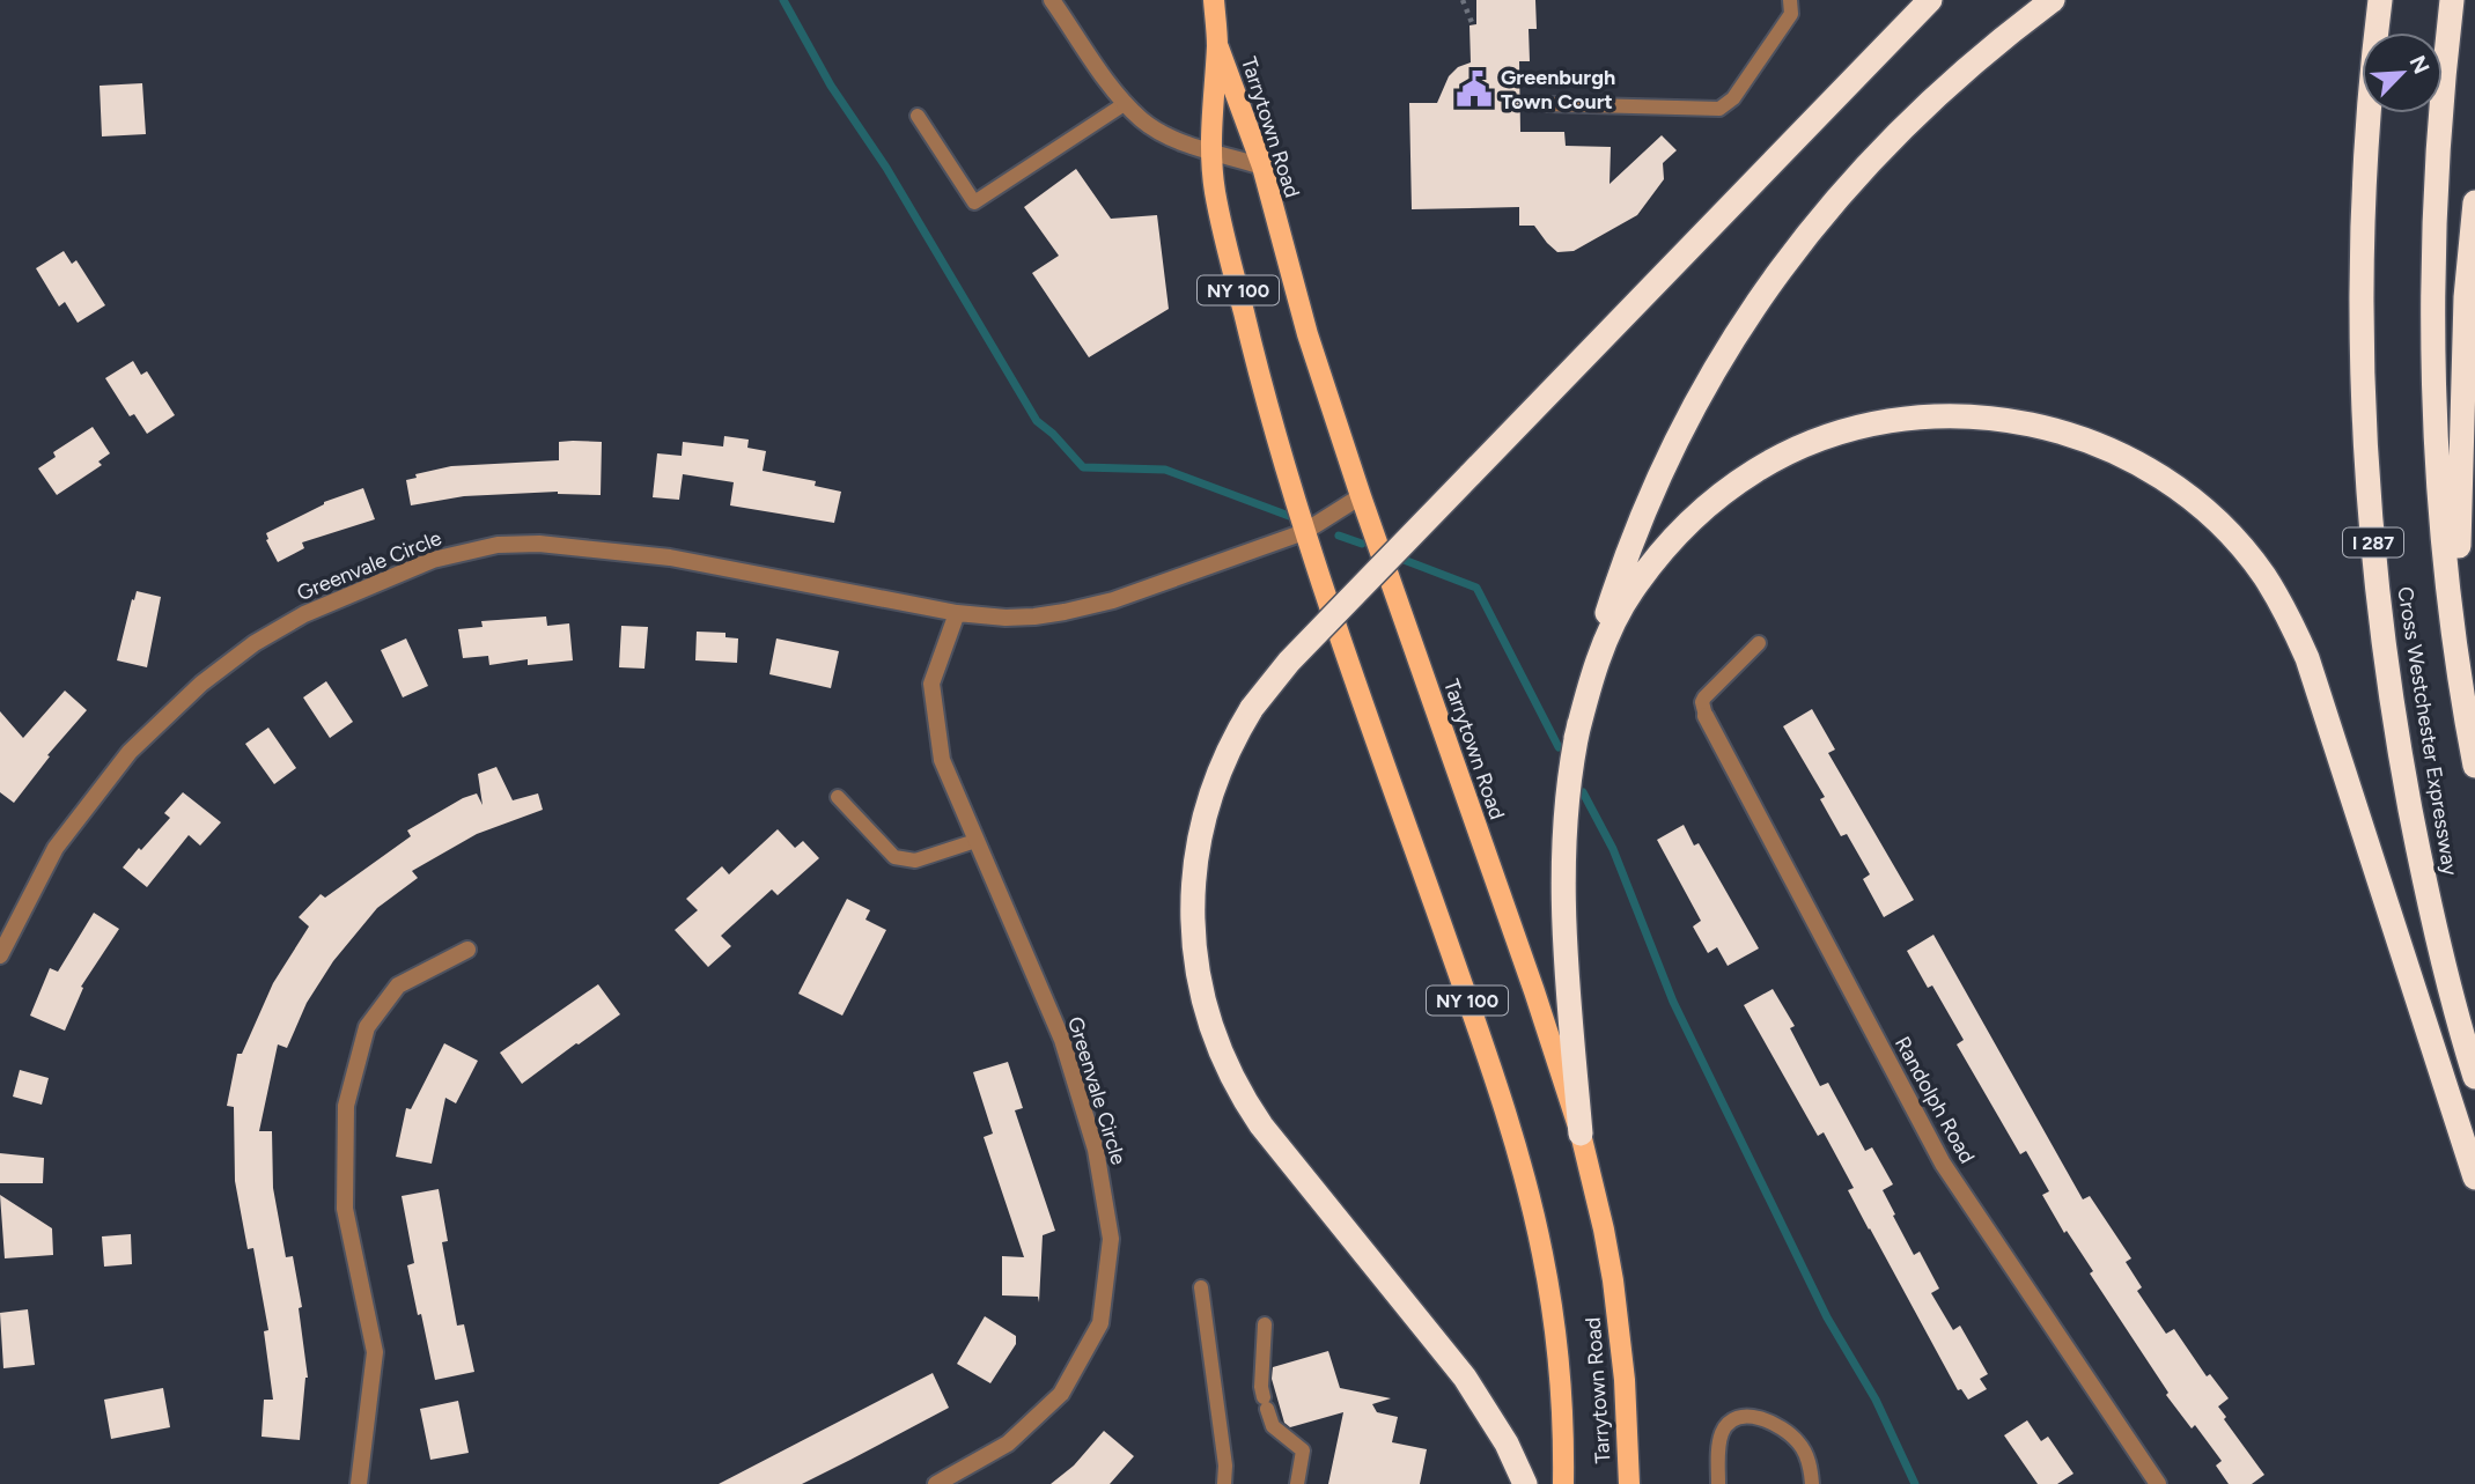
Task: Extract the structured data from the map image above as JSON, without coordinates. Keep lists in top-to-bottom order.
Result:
{
  "streets": {
    "highway": ["I 287", "Cross Westchester Expressway"],
    "main road": ["Tarrytown Road", "NY 100"],
    "street": ["Greenvale Circle", "Randolph Road"]
  },
  "crossings": [
    ["Tarrytown Road", "Greenvale Circle"]
  ],
  "places": {
    "public building": ["Greenburgh Town Court"]
  },
  "north": "top right"
}
